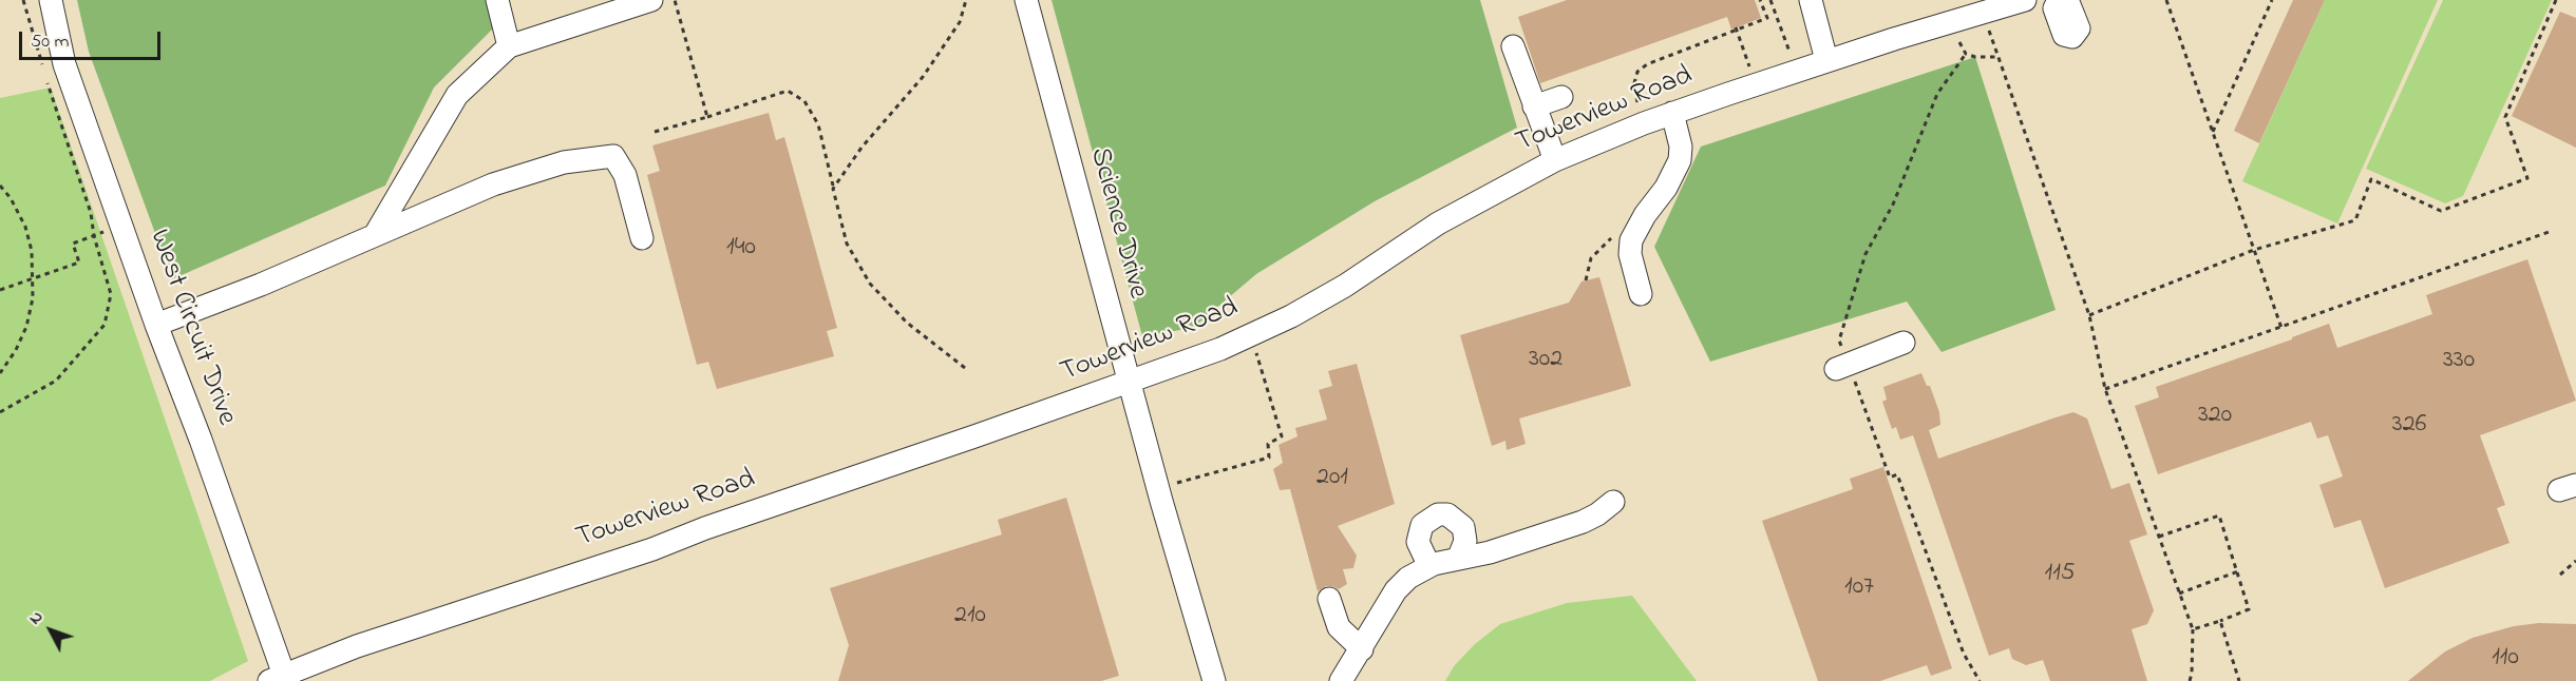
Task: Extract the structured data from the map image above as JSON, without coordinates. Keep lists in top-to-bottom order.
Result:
{
  "streets": {
    "street": ["Towerview Road", "Science Drive", "West Circuit Drive"]
  },
  "crossings": [
    ["Towerview Road", "Science Drive"],
    ["Towerview Road", "West Circuit Drive"]
  ],
  "house_numbers": [
    "140",
    "302",
    "330",
    "320",
    "326",
    "201",
    "115",
    "107",
    "210",
    "110"
  ],
  "scale_bar": "50 m",
  "north": "top left"
}
